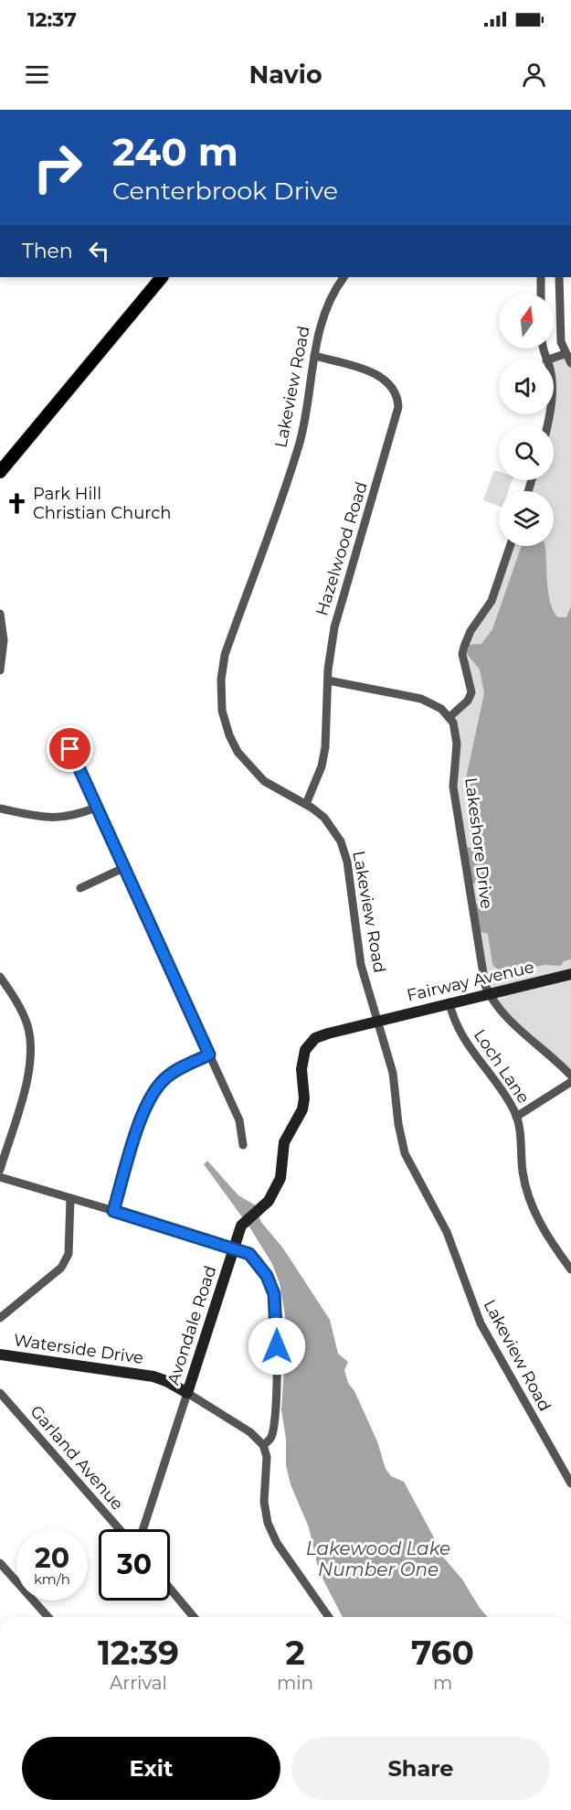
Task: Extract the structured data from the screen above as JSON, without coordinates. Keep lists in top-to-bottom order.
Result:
{
  "streets": {
    "street": [
      "Lakeview Road",
      "Hazelwood Road",
      "Lakeshore Drive",
      "Fairway Avenue",
      "Loch Lane",
      "Avondale Road",
      "Waterside Drive",
      "Garland Avenue"
    ]
  },
  "crossings": [
    ["Lakeview Road", "Hazelwood Road"],
    ["Lakeview Road", "Fairway Avenue"],
    ["Lakeview Road", "Avondale Road"],
    ["Lakeshore Drive", "Fairway Avenue"],
    ["Fairway Avenue", "Loch Lane"],
    ["Fairway Avenue", "Avondale Road"],
    ["Avondale Road", "Waterside Drive"]
  ],
  "water": ["Lakewood Lake Number One"],
  "places": {
    "church": ["Park Hill Christian Church"]
  },
  "north": "top",
  "page": {
    "status": "12:37",
    "header": "Navio",
    "turn": ["240 m", "Centerbrook Drive"],
    "then": "Then",
    "speed": "20 km/h",
    "limit": "30",
    "eta": [
      "12:39",
      "Arrival",
      "2",
      "min",
      "760",
      "m"
    ],
    "buttons": ["Exit", "Share"]
  }
}
